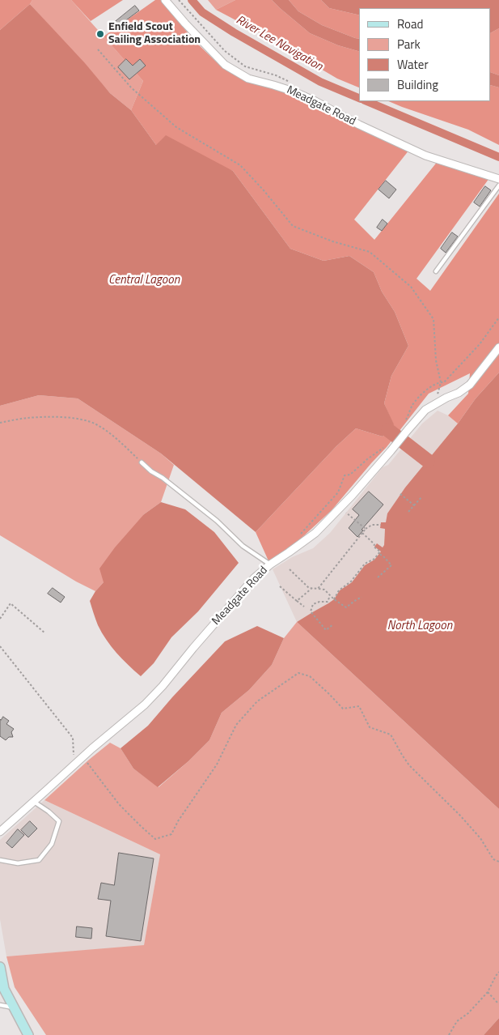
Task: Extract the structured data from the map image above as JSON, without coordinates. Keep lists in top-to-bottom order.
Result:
{
  "streets": {
    "street": ["Meadgate Road"]
  },
  "water": ["River Lee Navigation", "Central Lagoon", "North Lagoon"],
  "places": ["Enfield Scout Sailing Association"],
  "legend": [
    "Road",
    "Park",
    "Water",
    "Building"
  ]
}
